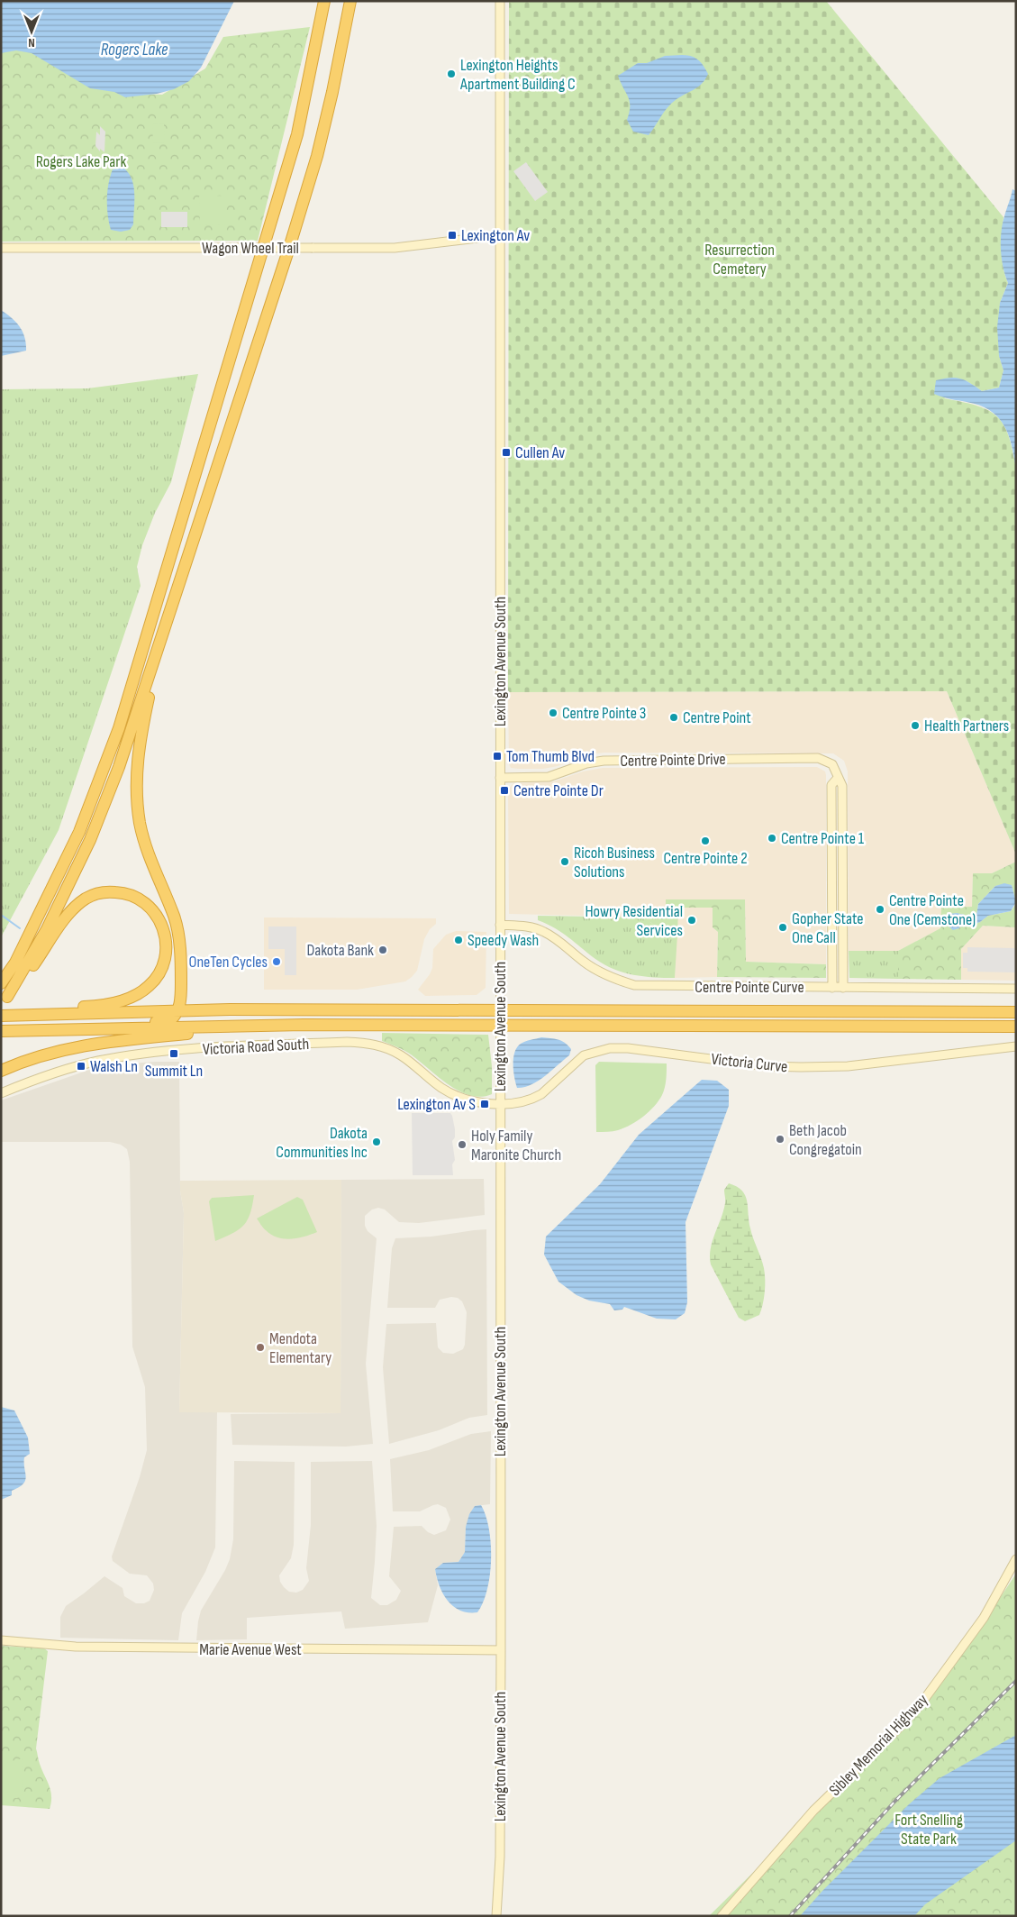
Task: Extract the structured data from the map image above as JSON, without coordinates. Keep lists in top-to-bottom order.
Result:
{
  "streets": {
    "street": [
      "Wagon Wheel Trail",
      "Lexington Avenue South",
      "Centre Pointe Drive",
      "Centre Pointe Curve",
      "Victoria Road South",
      "Victoria Curve",
      "Marie Avenue West",
      "Sibley Memorial Highway"
    ]
  },
  "crossings": [
    ["Wagon Wheel Trail", "Lexington Avenue South"],
    ["Lexington Avenue South", "Centre Pointe Drive"],
    ["Lexington Avenue South", "Centre Pointe Curve"],
    ["Lexington Avenue South", "Victoria Road South"],
    ["Lexington Avenue South", "Victoria Curve"],
    ["Lexington Avenue South", "Marie Avenue West"],
    ["Victoria Road South", "Victoria Curve"]
  ],
  "water": ["Rogers Lake"],
  "parks": ["Rogers Lake Park", "Resurrection Cemetery", "Fort Snelling State Park"],
  "places": {
    "other": [
      "Lexington Heights Apartment Building C",
      "Centre Pointe 3",
      "Centre Point",
      "Health Partners",
      "Centre Pointe 1",
      "Centre Pointe 2",
      "Ricoh Business Solutions",
      "Centre Pointe One (Cemstone)",
      "Howry Residential Services",
      "Gopher State One Call",
      "Speedy Wash",
      "Dakota Bank",
      "OneTen Cycles",
      "Beth Jacob Congregatoin",
      "Dakota Communities Inc",
      "Holy Family Maronite Church",
      "Mendota Elementary"
    ],
    "transit": [
      "Lexington Av",
      "Cullen Av",
      "Tom Thumb Blvd",
      "Centre Pointe Dr",
      "Summit Ln",
      "Walsh Ln",
      "Lexington Av S"
    ]
  },
  "north": "bottom"
}
